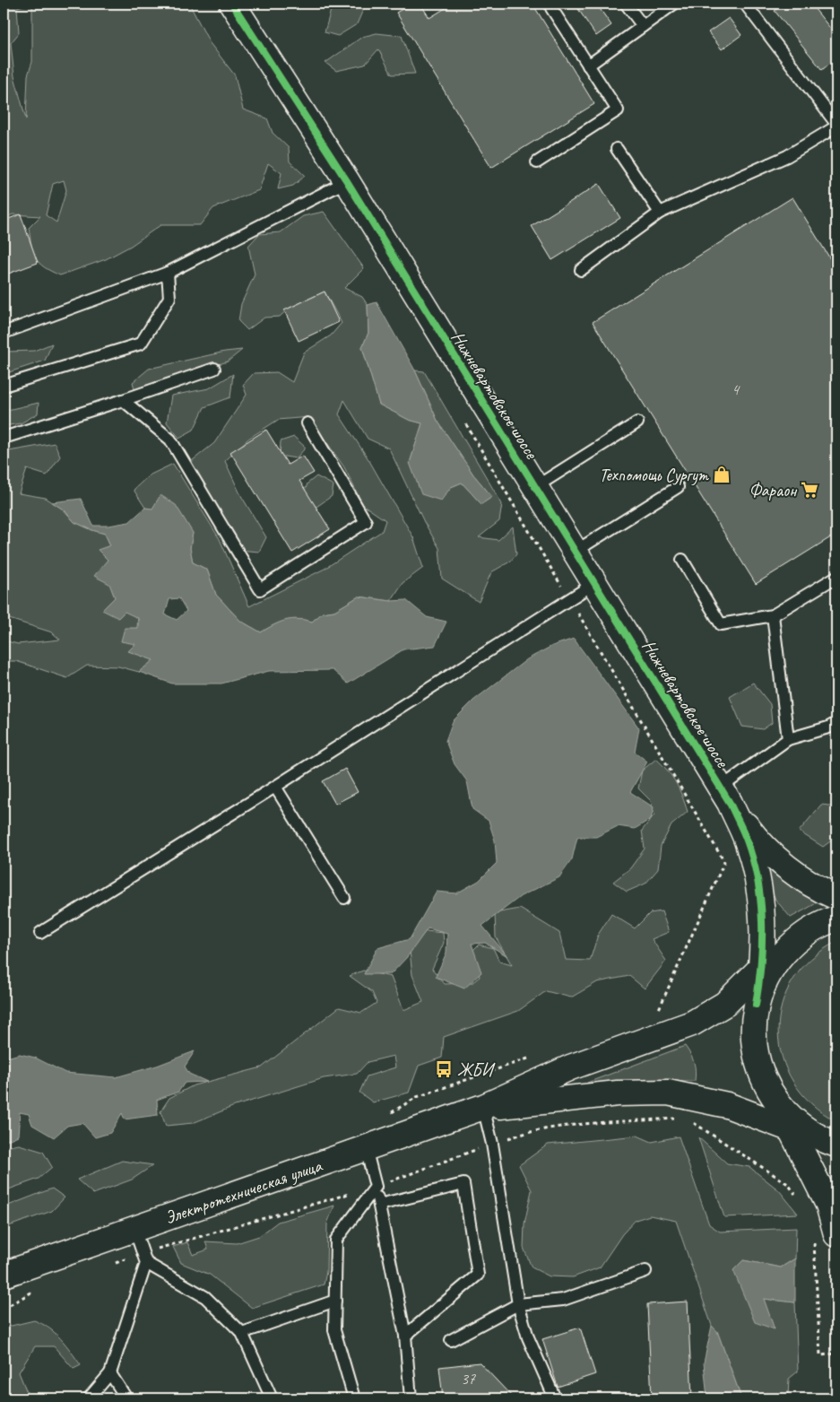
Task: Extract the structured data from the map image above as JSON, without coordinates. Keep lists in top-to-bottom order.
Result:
{
  "streets": {
    "main road": ["Нижневартовское шоссе", "Электротехническая улица"]
  },
  "places": {
    "shop": ["Техпомощь Сургут"],
    "supermarket": ["Фараон"],
    "bus stop": ["ЖБИ"]
  },
  "house_numbers": ["4", "37"]
}
